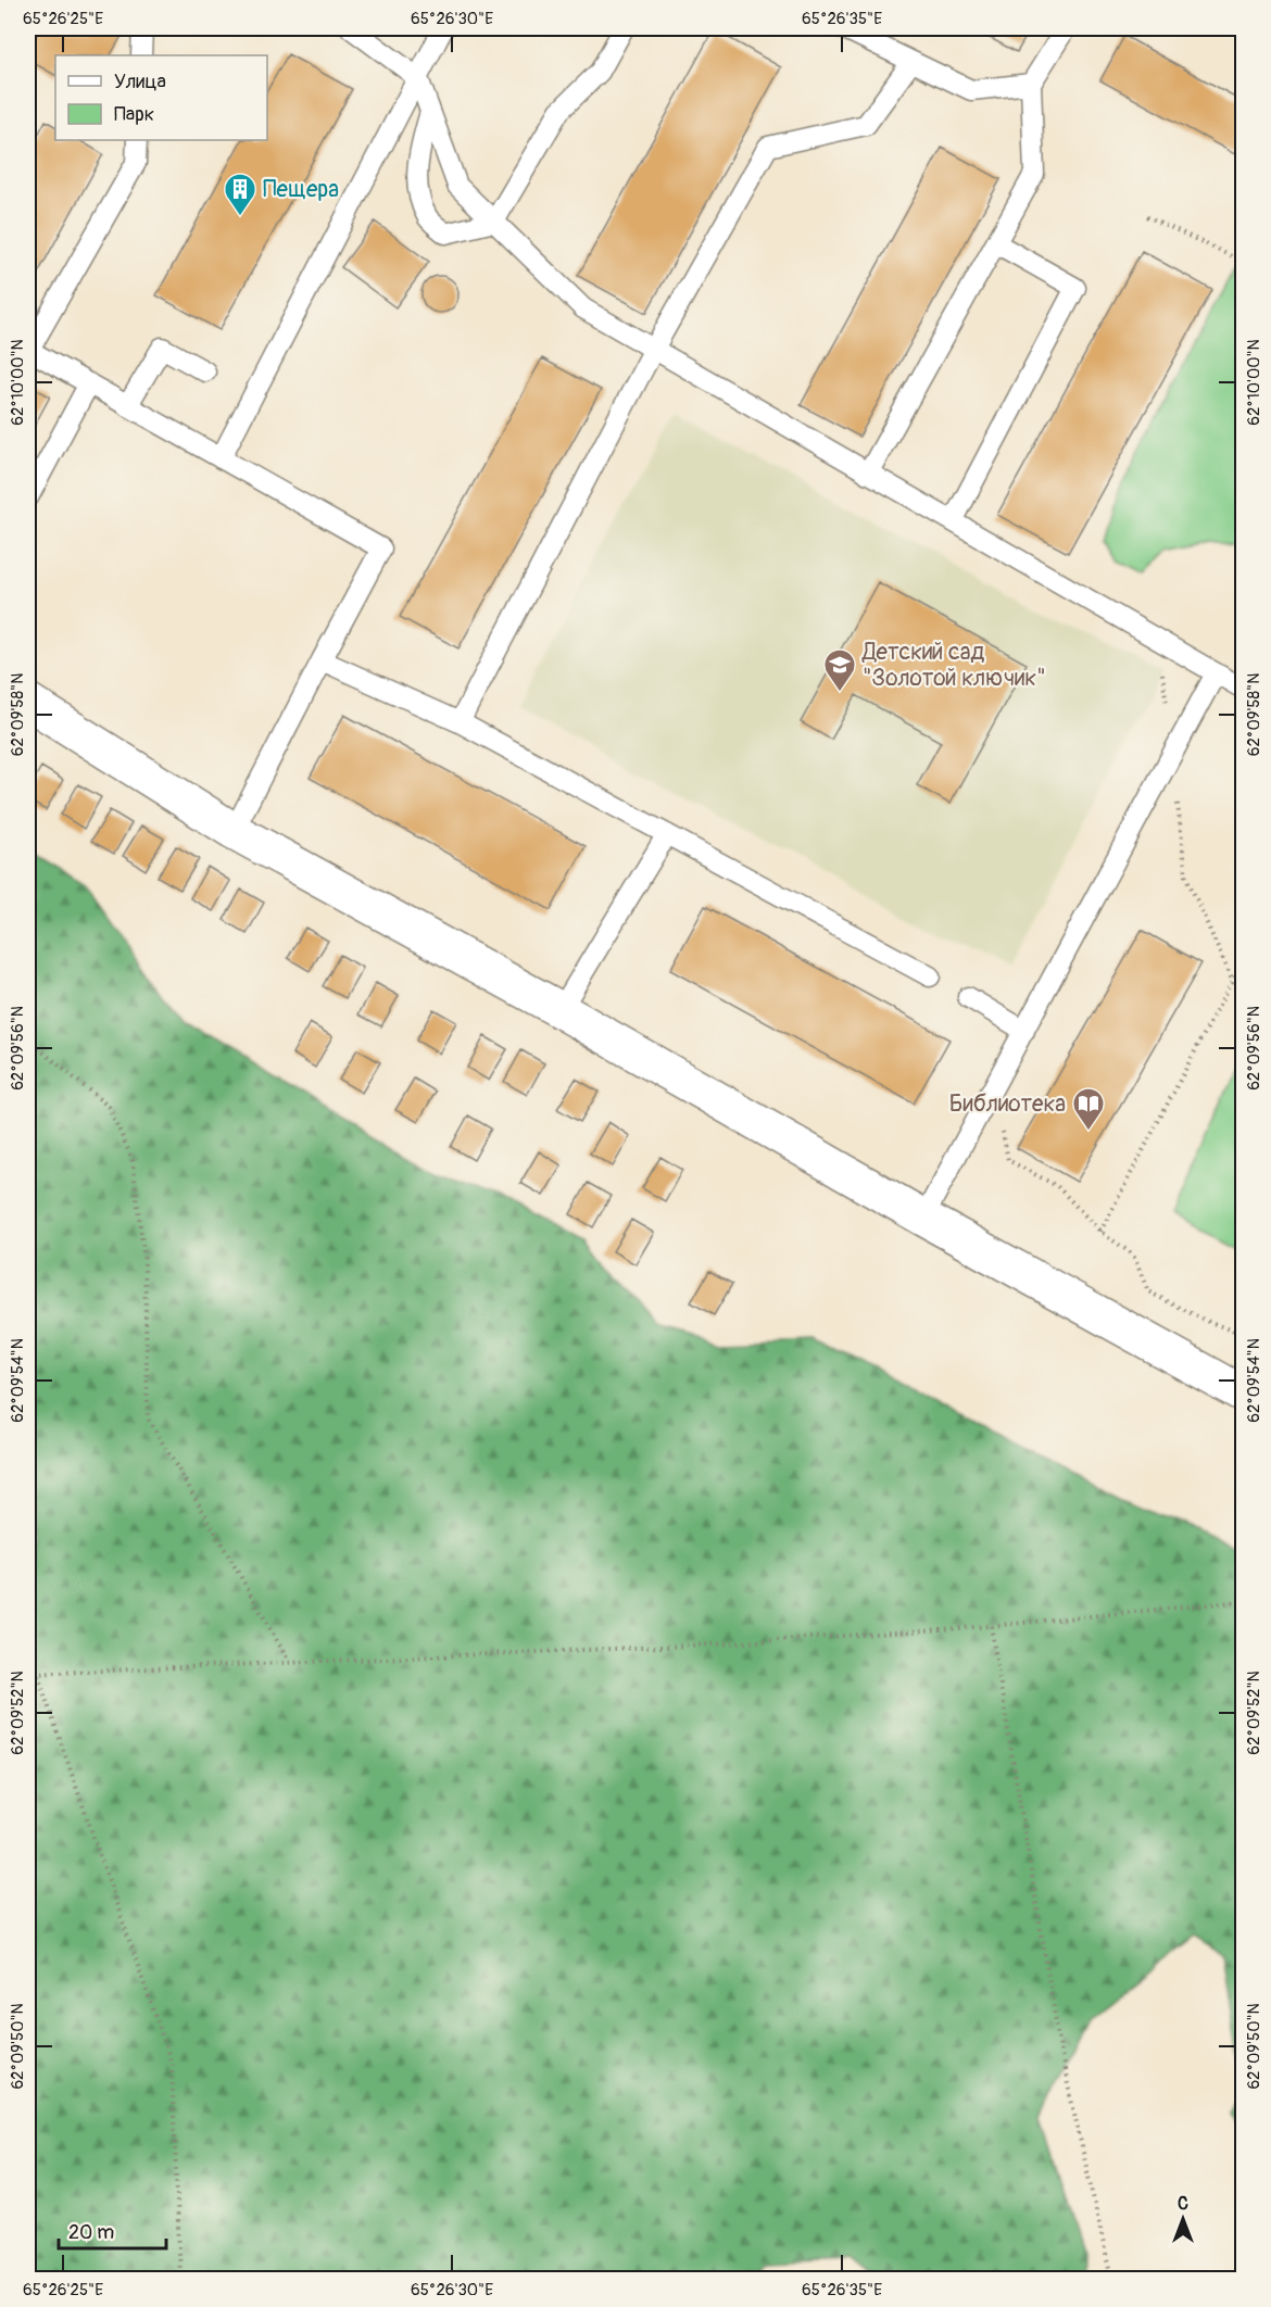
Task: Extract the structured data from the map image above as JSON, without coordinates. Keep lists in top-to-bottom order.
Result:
{
  "places": {
    "building": ["Пещера"],
    "school or university": ["Детский сад \"Золотой ключик\""],
    "library": ["Библиотека"]
  },
  "legend": ["Улица", "Парк"],
  "scale_bar": "20 m",
  "north": "top",
  "coordinates": [
    "65°26'25\"E",
    "65°26'30\"E",
    "65°26'35\"E",
    "62°10'00\"N",
    "62°09'58\"N",
    "62°09'56\"N",
    "62°09'54\"N",
    "62°09'52\"N",
    "62°09'50\"N"
  ]
}
